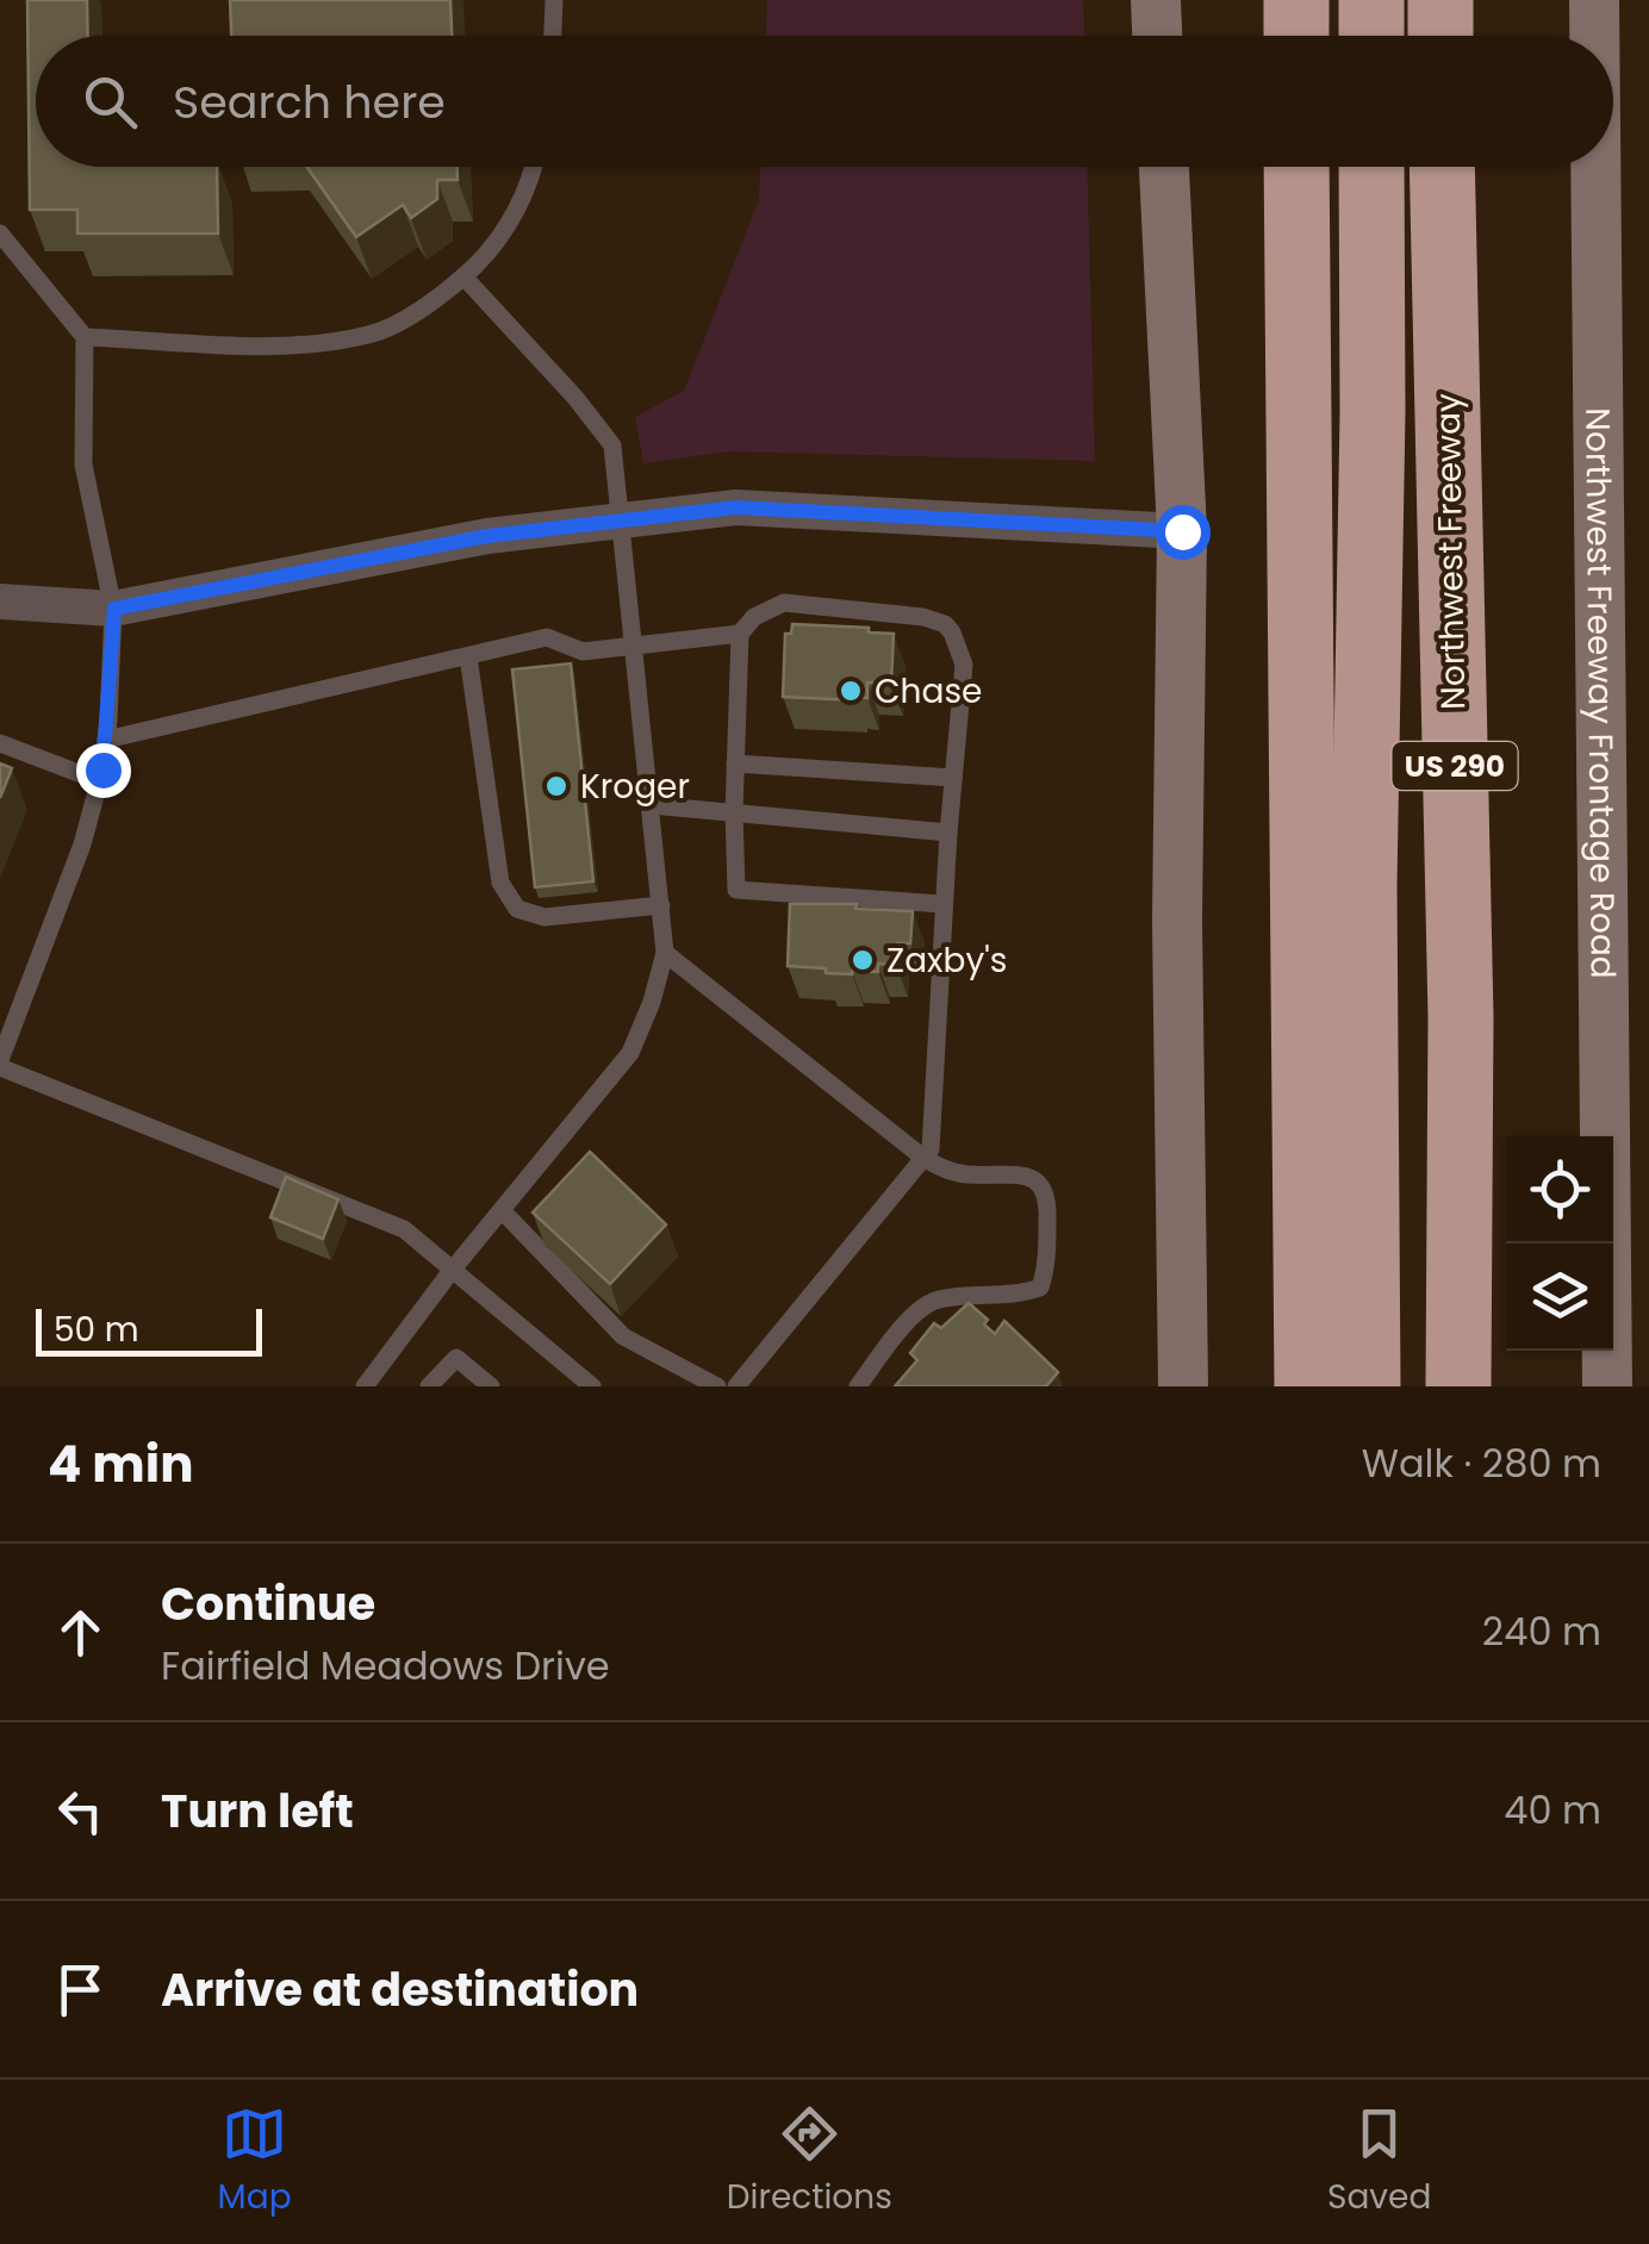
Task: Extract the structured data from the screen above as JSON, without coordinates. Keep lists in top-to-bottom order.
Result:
{
  "streets": {
    "highway": ["Northwest Freeway", "US 290"],
    "main road": ["Northwest Freeway Frontage Road"]
  },
  "places": ["Chase", "Kroger", "Zaxby's"],
  "scale_bar": "50 m",
  "page": {
    "search": "Search here",
    "scale": "50 m",
    "heading": ["4 min", "Walk · 280 m"],
    "list": [
      ["Continue", "Fairfield Meadows Drive", "240 m"],
      ["Turn left", "40 m"],
      "Arrive at destination"
    ],
    "nav": ["Map", "Directions", "Saved"]
  }
}
